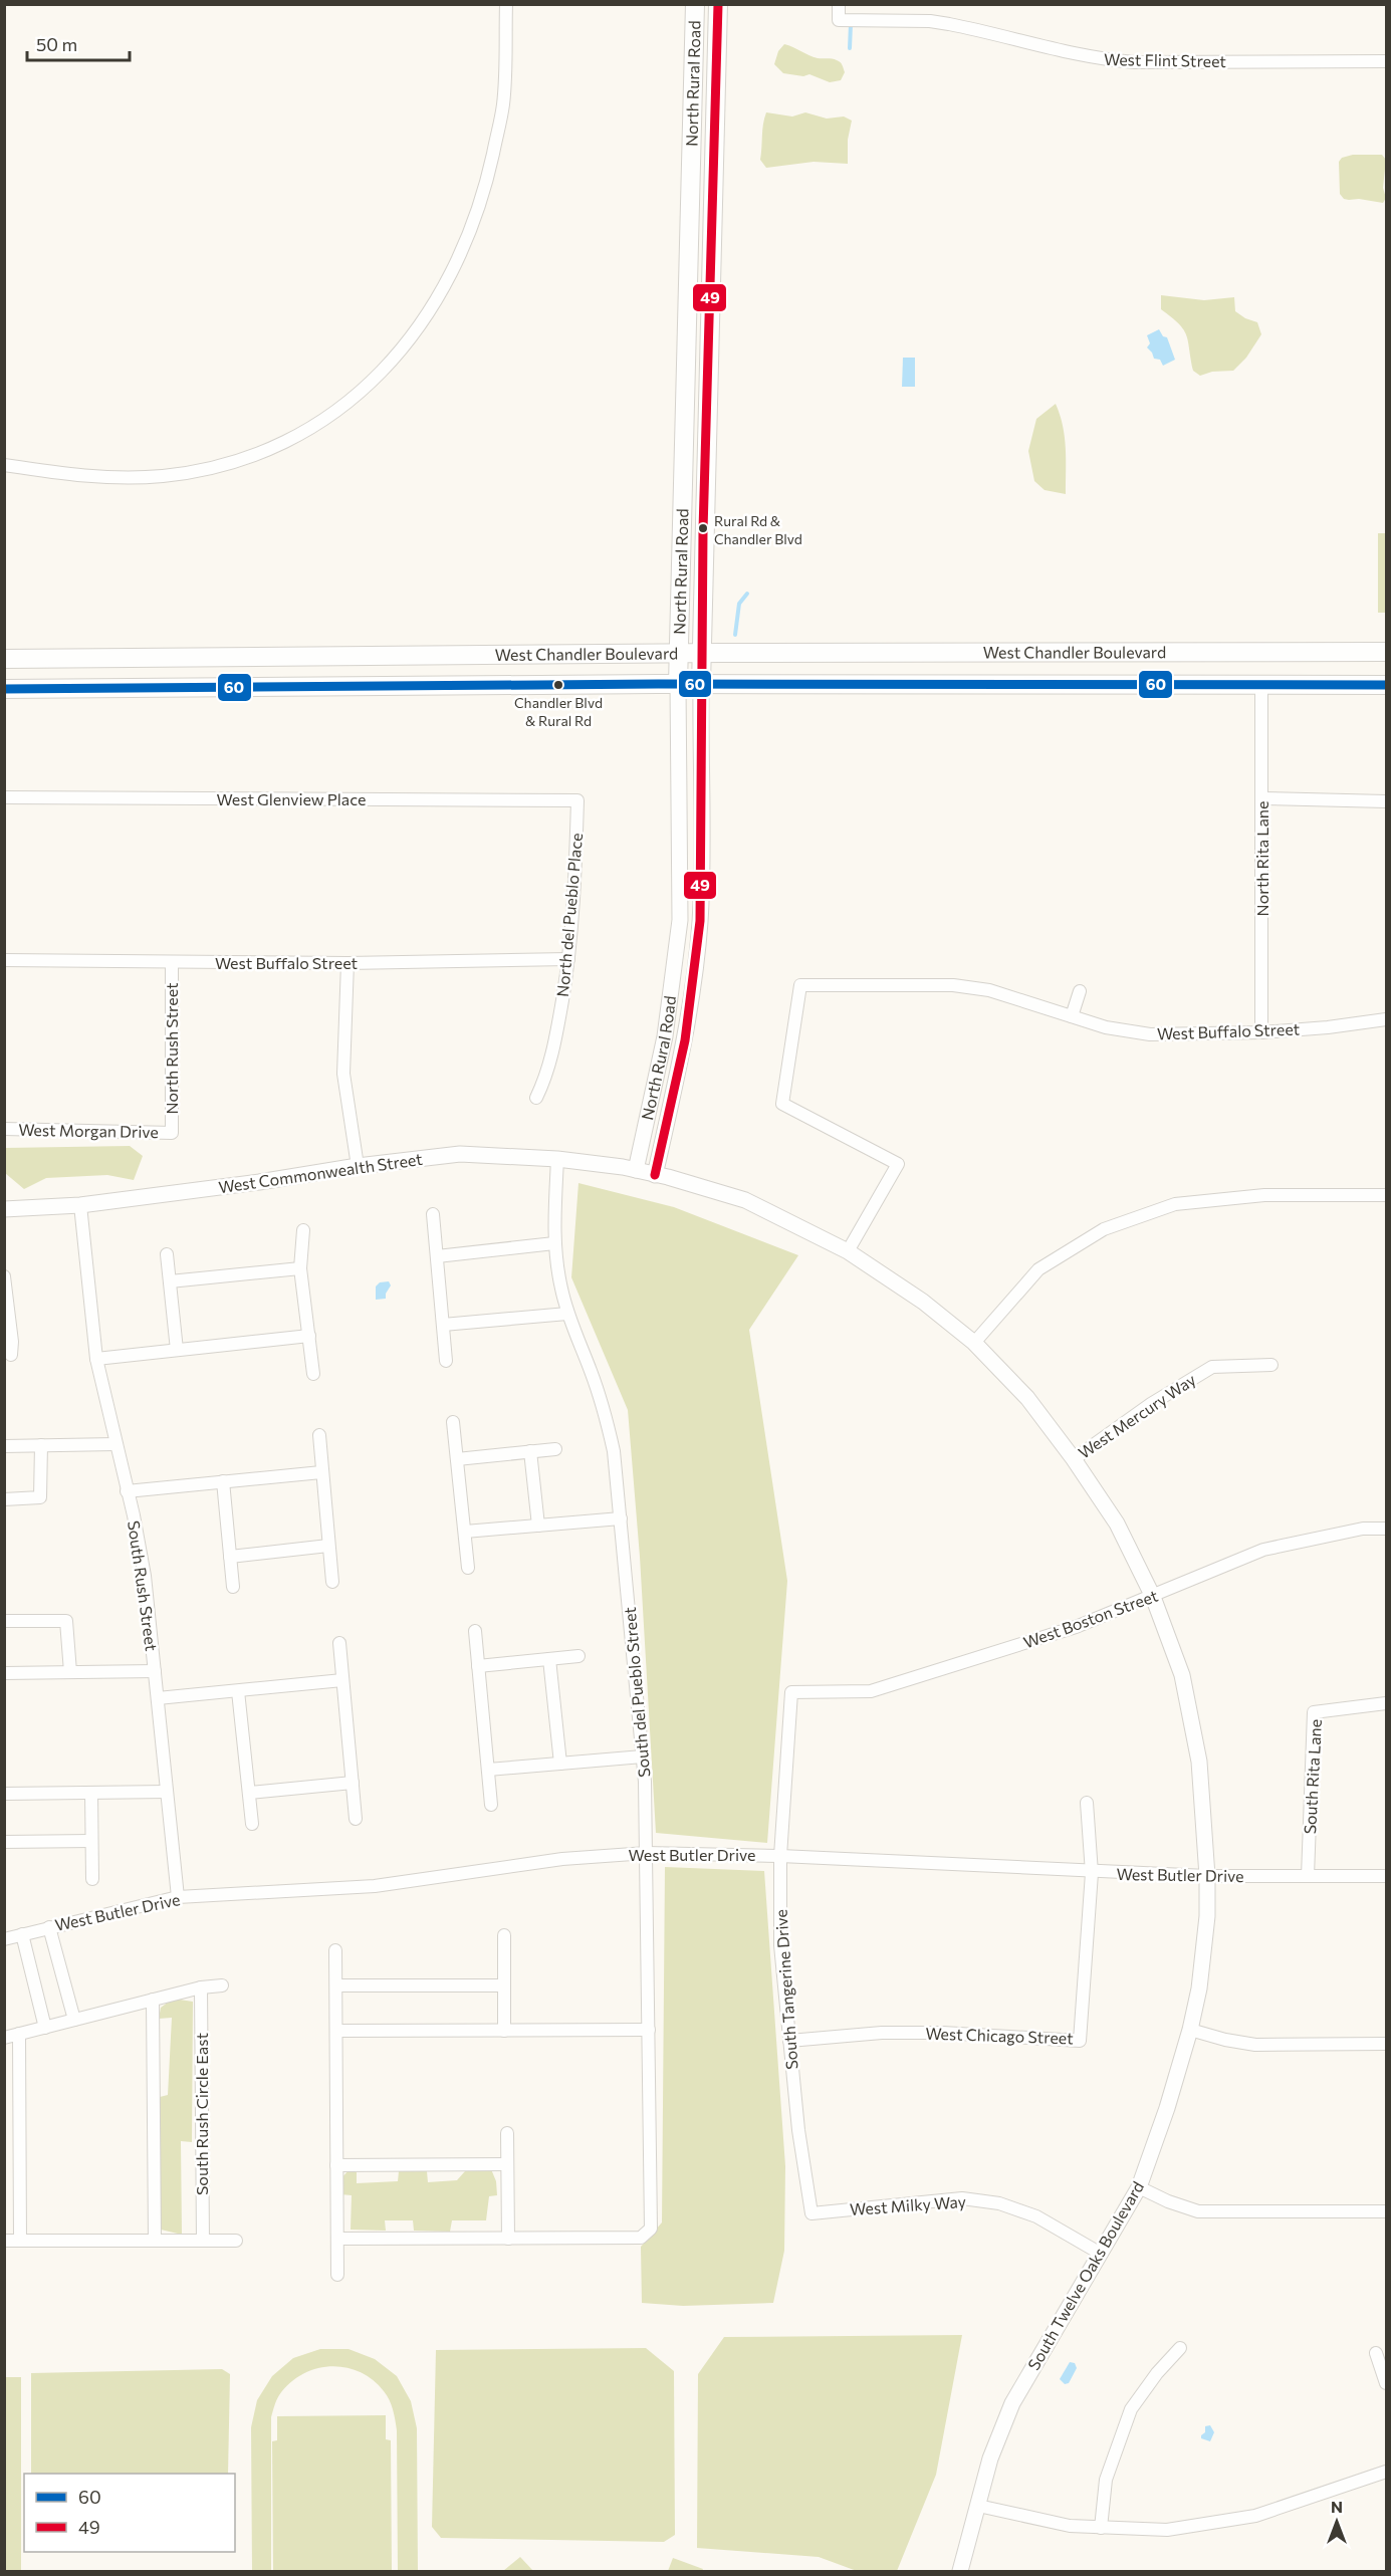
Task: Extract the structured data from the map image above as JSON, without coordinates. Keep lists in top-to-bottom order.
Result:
{
  "streets": {
    "main road": ["North Rural Road", "West Chandler Boulevard"],
    "street": [
      "West Flint Street",
      "West Glenview Place",
      "North Rita Lane",
      "North del Pueblo Place",
      "West Buffalo Street",
      "North Rush Street",
      "West Morgan Drive",
      "West Commonwealth Street",
      "West Mercury Way",
      "South Rush Street",
      "West Boston Street",
      "South del Pueblo Street",
      "South Rita Lane",
      "West Butler Drive",
      "South Tangerine Drive",
      "West Chicago Street",
      "South Rush Circle East",
      "West Milky Way",
      "South Twelve Oaks Boulevard"
    ]
  },
  "crossings": [
    ["North Rural Road", "West Chandler Boulevard"],
    ["North Rural Road", "West Commonwealth Street"],
    ["North Rural Road", "South Twelve Oaks Boulevard"],
    ["West Chandler Boulevard", "North Rita Lane"],
    ["West Glenview Place", "North del Pueblo Place"],
    ["North Rita Lane", "West Buffalo Street"],
    ["North del Pueblo Place", "West Buffalo Street"],
    ["West Buffalo Street", "North Rush Street"],
    ["West Buffalo Street", "South Twelve Oaks Boulevard"],
    ["North Rush Street", "West Morgan Drive"],
    ["West Commonwealth Street", "South Rush Street"],
    ["West Commonwealth Street", "South del Pueblo Street"],
    ["West Commonwealth Street", "South Twelve Oaks Boulevard"],
    ["West Mercury Way", "South Twelve Oaks Boulevard"],
    ["South Rush Street", "West Butler Drive"],
    ["West Boston Street", "South Tangerine Drive"],
    ["West Boston Street", "South Twelve Oaks Boulevard"],
    ["South del Pueblo Street", "West Butler Drive"],
    ["South Rita Lane", "West Butler Drive"],
    ["West Butler Drive", "South Tangerine Drive"],
    ["West Butler Drive", "West Chicago Street"],
    ["West Butler Drive", "South Twelve Oaks Boulevard"],
    ["South Tangerine Drive", "West Chicago Street"],
    ["South Tangerine Drive", "West Milky Way"],
    ["West Milky Way", "South Twelve Oaks Boulevard"]
  ],
  "places": ["Rural Rd & Chandler Blvd", "Chandler Blvd & Rural Rd"],
  "lines": ["transit line 49", "transit line 60"],
  "legend": ["60", "49"],
  "scale_bar": "50 m",
  "north": "top"
}
